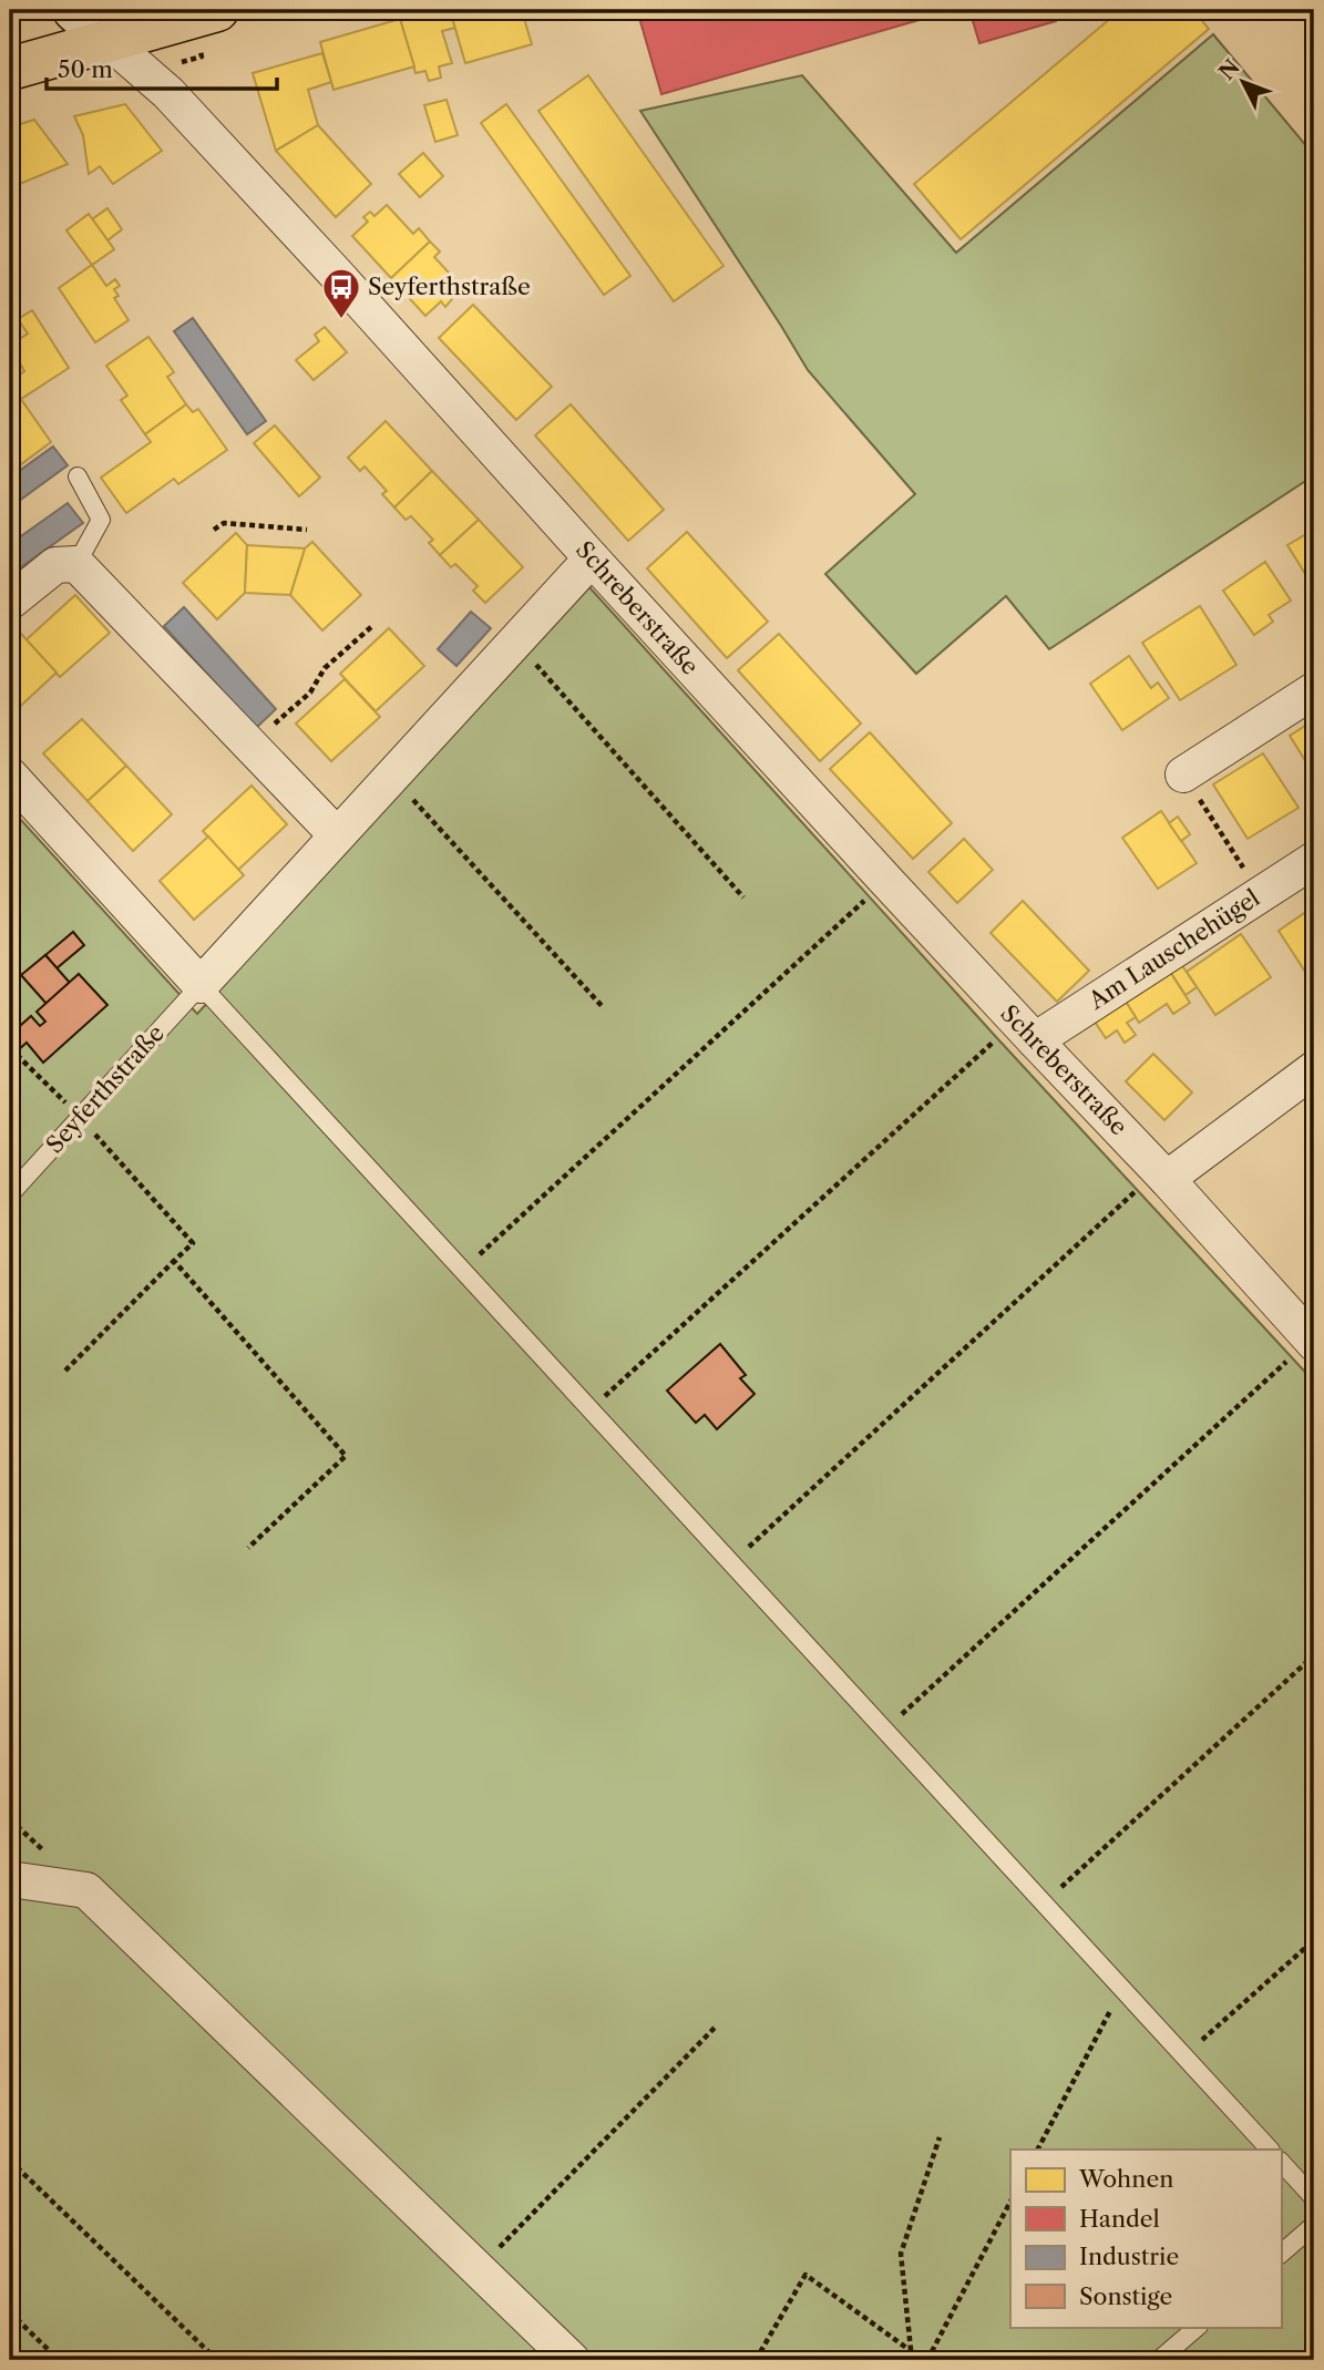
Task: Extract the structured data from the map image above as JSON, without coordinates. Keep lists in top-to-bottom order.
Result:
{
  "streets": {
    "street": ["Schreberstraße", "Am Lauschehügel", "Seyferthstraße"]
  },
  "crossings": [
    ["Schreberstraße", "Am Lauschehügel"],
    ["Schreberstraße", "Seyferthstraße"]
  ],
  "places": {
    "bus stop": ["Seyferthstraße"]
  },
  "legend": [
    "Wohnen",
    "Handel",
    "Industrie",
    "Sonstige"
  ],
  "scale_bar": "50 m",
  "north": "top left"
}
